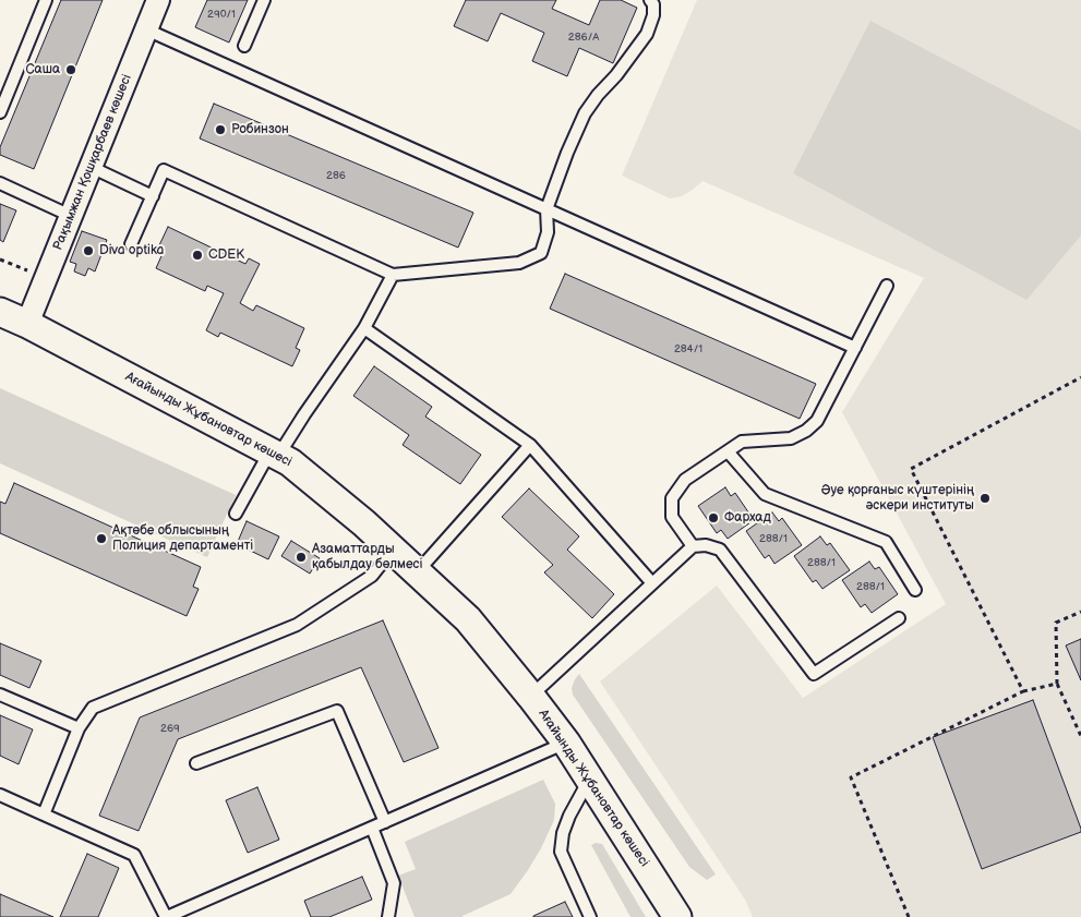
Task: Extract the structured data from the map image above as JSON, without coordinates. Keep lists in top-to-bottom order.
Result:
{
  "streets": {
    "street": ["Рақымжан Қошқарбаев көшесі", "Ағайынды Жұбановтар көшесі"]
  },
  "crossings": [
    ["Рақымжан Қошқарбаев көшесі", "Ағайынды Жұбановтар көшесі"]
  ],
  "places": [
    "Саша",
    "Робинзон",
    "Diva optika",
    "CDEK",
    "Әуе қорғаныс күштерінің әскери институты",
    "Фархад",
    "Ақтөбе облысының Полиция департаменті",
    "Азаматтарды қабылдау бөлмесі"
  ],
  "house_numbers": [
    "290/1",
    "286/А",
    "286",
    "284/1",
    "288/1",
    "288/1",
    "288/1",
    "269"
  ]
}
